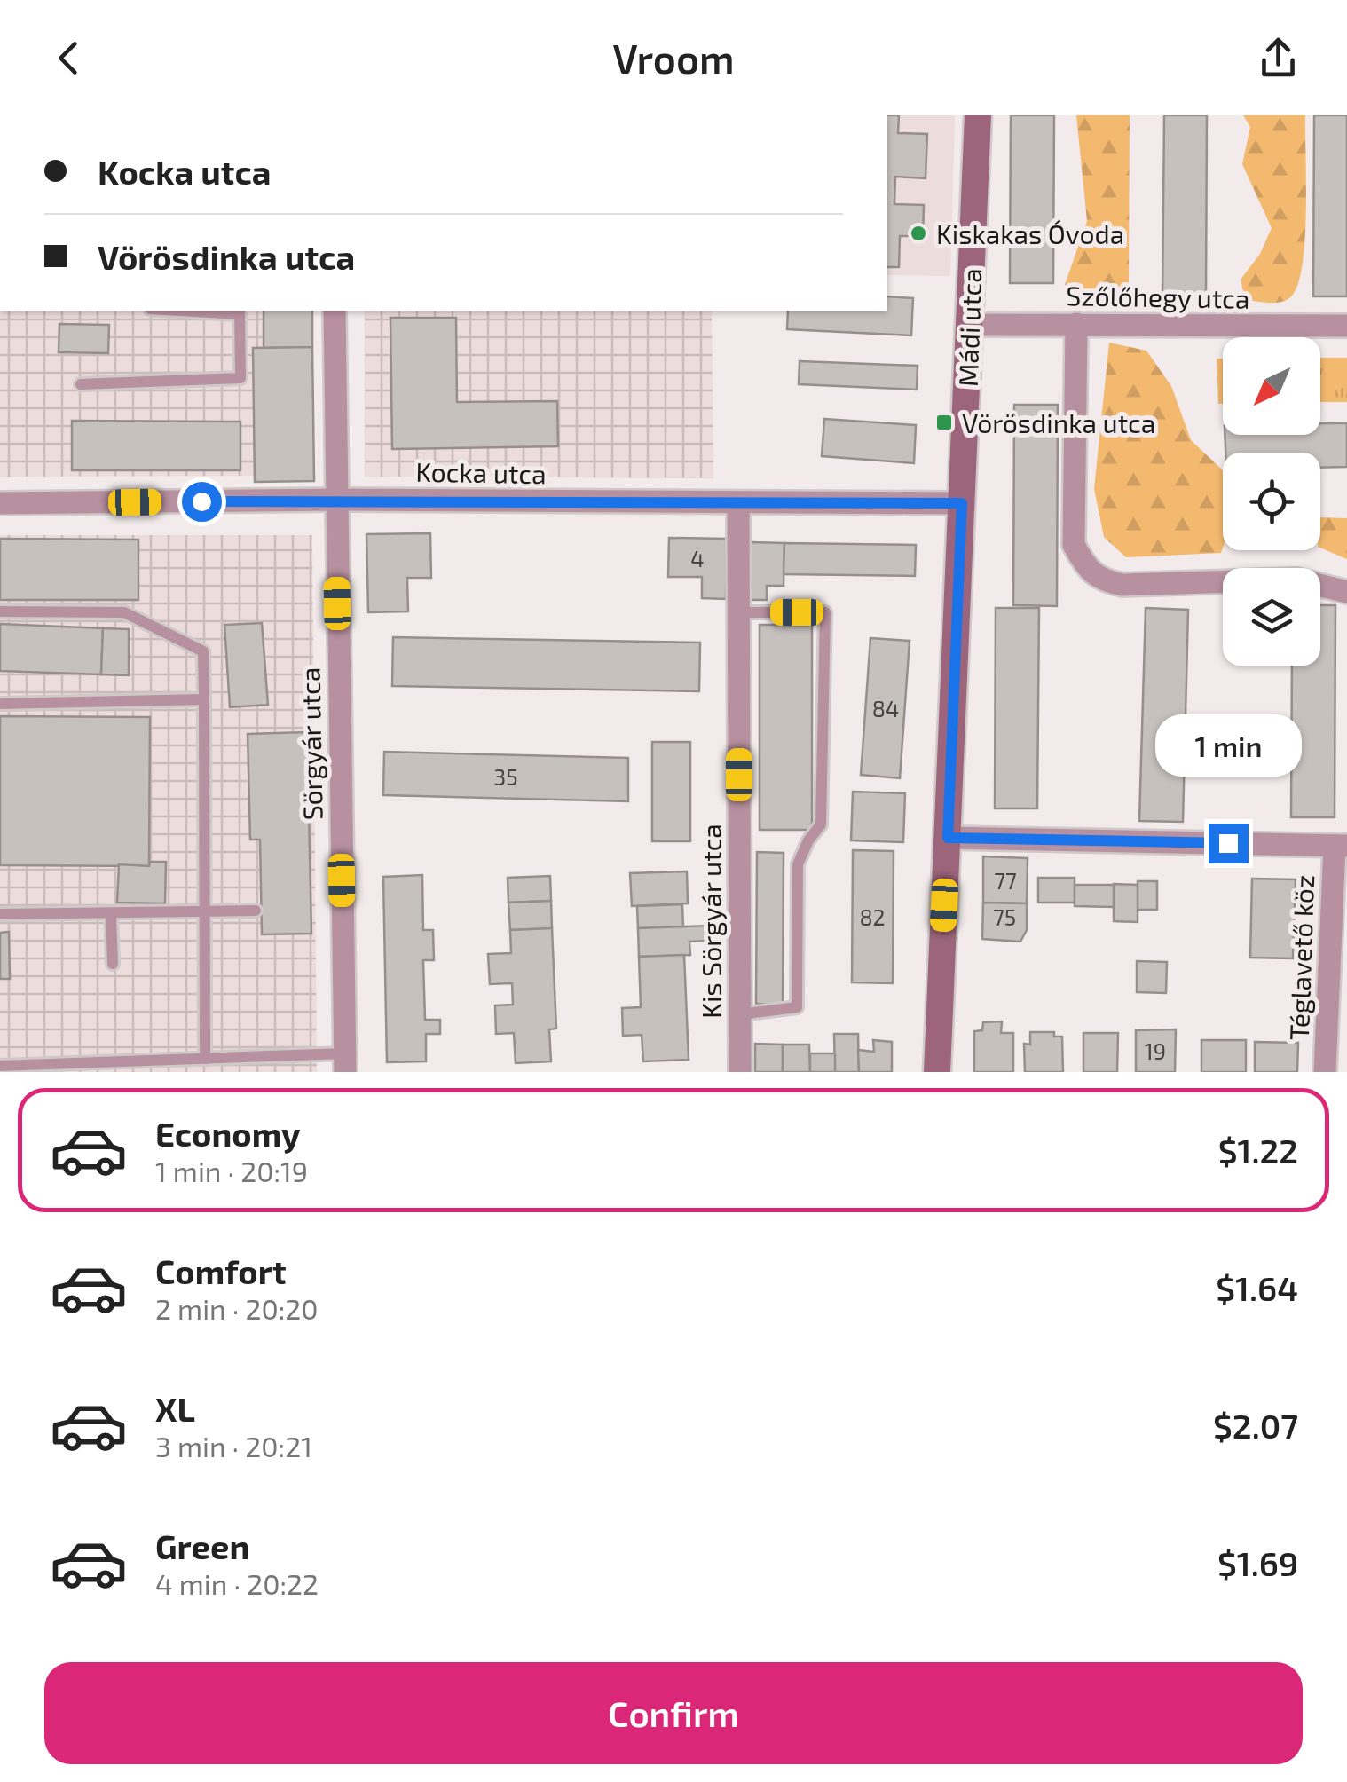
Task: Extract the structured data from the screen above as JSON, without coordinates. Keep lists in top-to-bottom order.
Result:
{
  "streets": {
    "street": [
      "Szőlőhegy utca",
      "Mádi utca",
      "Kocka utca",
      "Sörgyár utca",
      "Kis Sörgyár utca",
      "Téglavető köz"
    ]
  },
  "crossings": [
    ["Szőlőhegy utca", "Mádi utca"],
    ["Mádi utca", "Kocka utca"],
    ["Kocka utca", "Sörgyár utca"],
    ["Kocka utca", "Kis Sörgyár utca"]
  ],
  "places": {
    "other": ["Kiskakas Óvoda"],
    "transit": ["Vörösdinka utca"]
  },
  "house_numbers": [
    "4",
    "84",
    "35",
    "77",
    "82",
    "75",
    "19"
  ],
  "north": "bottom left",
  "page": {
    "header": "Vroom",
    "banner": ["Kocka utca", "Vörösdinka utca"],
    "bubble": "1 min",
    "list": [
      {
        "name": "Economy",
        "note": "1 min · 20:19",
        "value": "$1.22"
      },
      {
        "name": "Comfort",
        "note": "2 min · 20:20",
        "value": "$1.64"
      },
      {
        "name": "XL",
        "note": "3 min · 20:21",
        "value": "$2.07"
      },
      {
        "name": "Green",
        "note": "4 min · 20:22",
        "value": "$1.69"
      }
    ],
    "buttons": "Confirm"
  }
}
